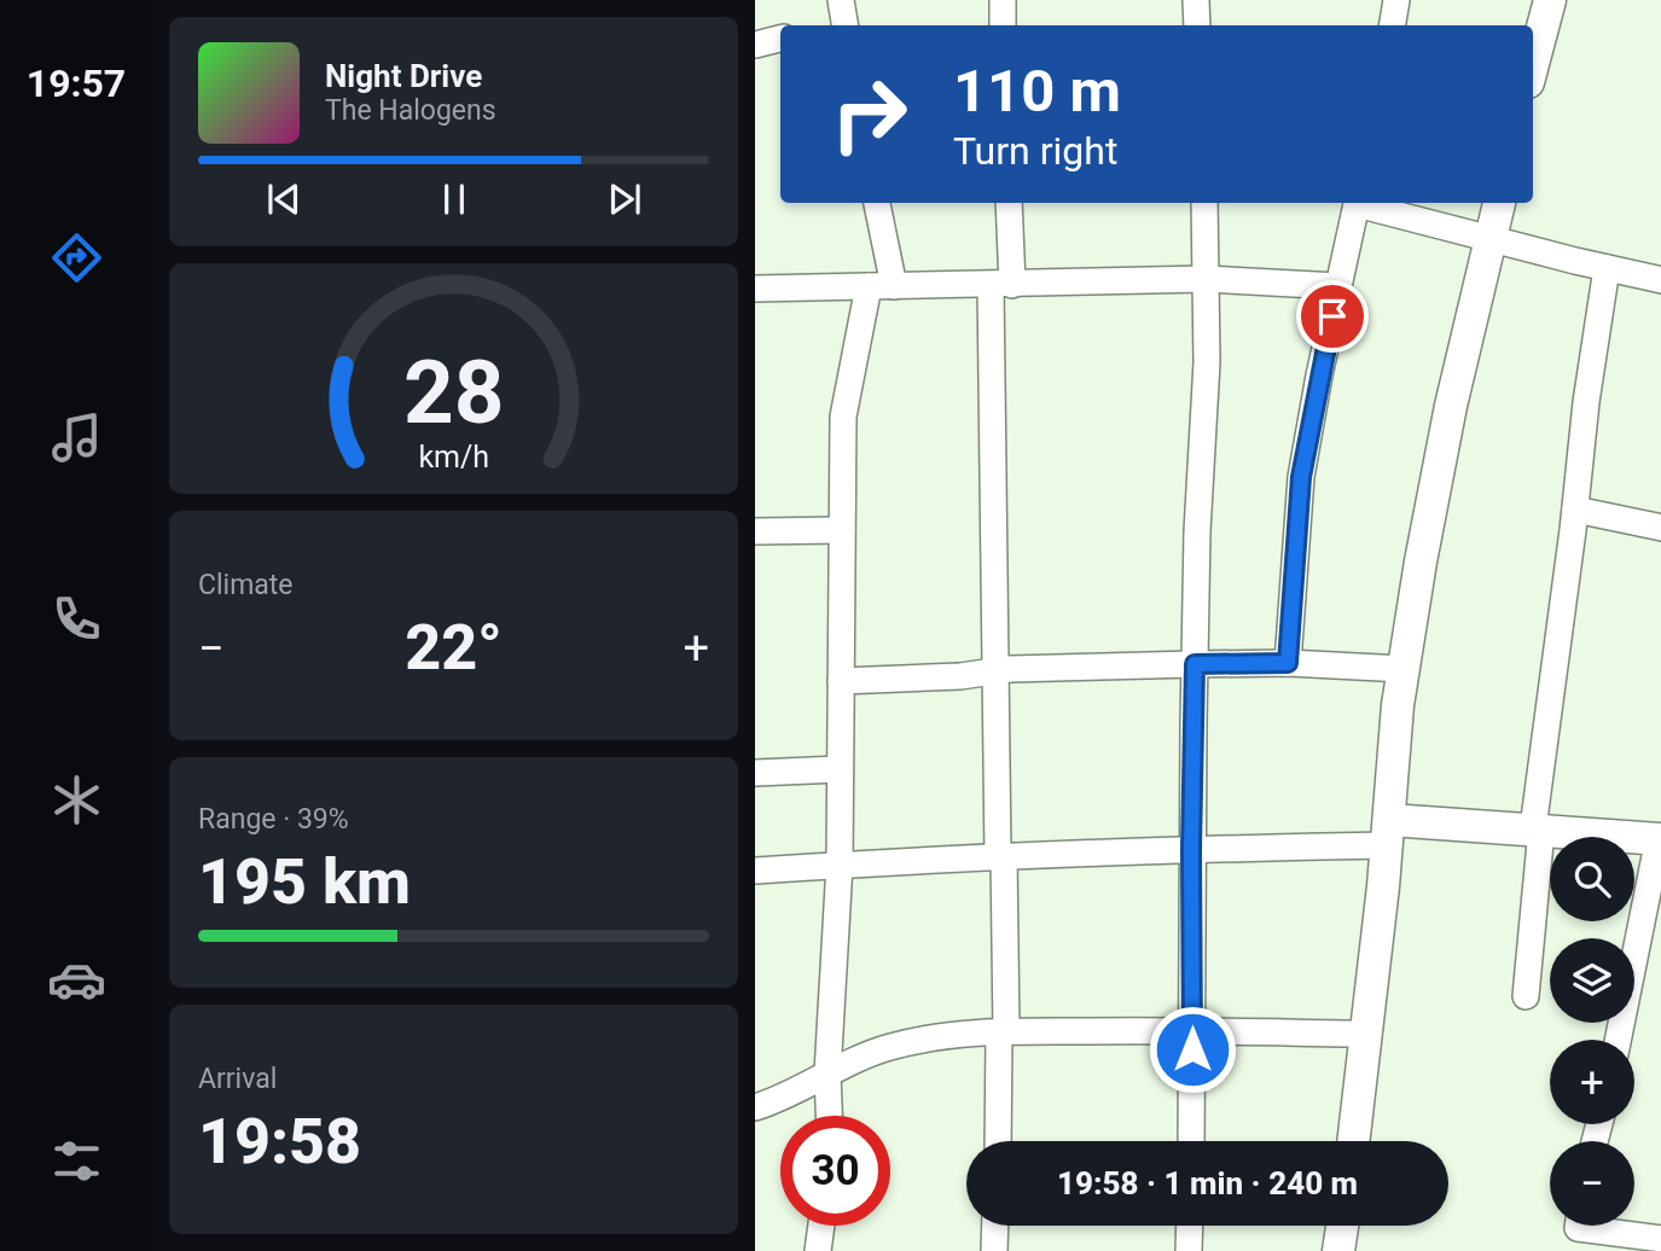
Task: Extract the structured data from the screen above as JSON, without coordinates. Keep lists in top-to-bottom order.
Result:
{
  "page": {
    "tabs": "19:57",
    "turn": ["110 m", "Turn right"],
    "song": ["Night Drive", "The Halogens"],
    "tile": [
      "Climate",
      ["Range · 39%", "195 km"],
      ["Arrival", "19:58"]
    ],
    "heat": ["−", "22°", "+"],
    "map_buttons": ["+", "−"],
    "limit": "30",
    "trip": "19:58 · 1 min · 240 m",
    "gauge": ["28", "km/h"]
  }
}
